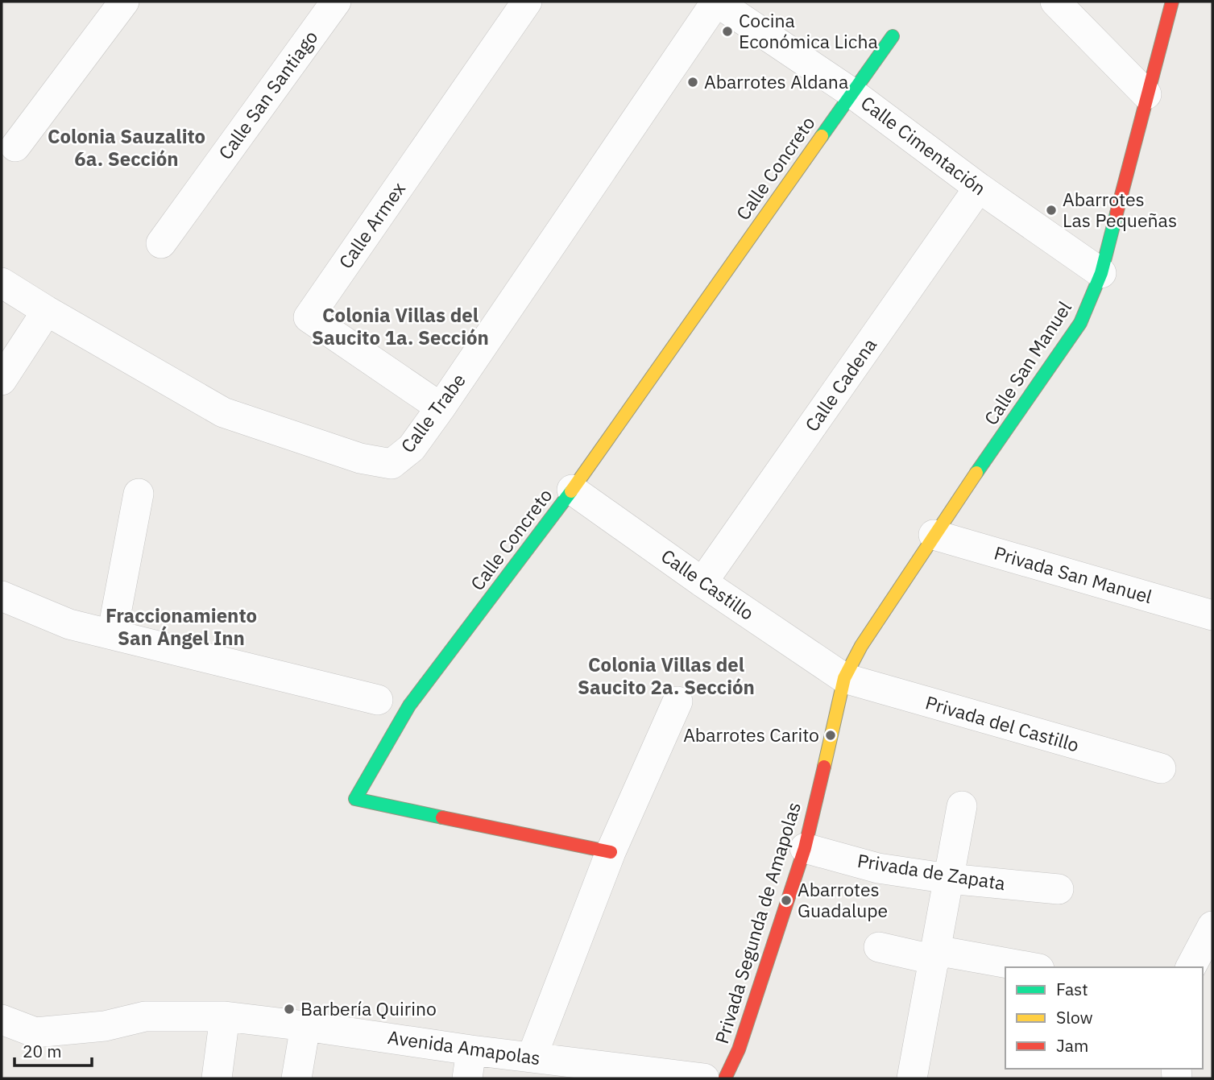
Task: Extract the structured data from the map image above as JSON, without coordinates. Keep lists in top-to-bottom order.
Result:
{
  "streets": {
    "street": [
      "Calle San Santiago",
      "Calle Cimentación",
      "Calle Concreto",
      "Calle Armex",
      "Calle San Manuel",
      "Calle Cadena",
      "Calle Trabe",
      "Privada San Manuel",
      "Calle Castillo",
      "Privada del Castillo",
      "Privada de Zapata",
      "Privada Segunda de Amapolas",
      "Avenida Amapolas"
    ]
  },
  "crossings": [
    ["Calle Cimentación", "Calle Concreto"],
    ["Calle Cimentación", "Calle San Manuel"],
    ["Calle Cimentación", "Calle Cadena"],
    ["Calle Cimentación", "Calle Trabe"],
    ["Calle Concreto", "Calle Castillo"],
    ["Calle Armex", "Calle Trabe"],
    ["Calle San Manuel", "Privada San Manuel"],
    ["Calle San Manuel", "Calle Castillo"],
    ["Calle San Manuel", "Privada del Castillo"],
    ["Calle San Manuel", "Privada Segunda de Amapolas"],
    ["Calle Cadena", "Calle Castillo"],
    ["Calle Castillo", "Privada del Castillo"],
    ["Calle Castillo", "Privada Segunda de Amapolas"],
    ["Privada del Castillo", "Privada Segunda de Amapolas"],
    ["Privada de Zapata", "Privada Segunda de Amapolas"]
  ],
  "districts": [
    "Colonia Sauzalito 6a. Sección",
    "Colonia Villas del Saucito 1a. Sección",
    "Fraccionamiento San Ángel Inn",
    "Colonia Villas del Saucito 2a. Sección"
  ],
  "places": [
    "Cocina Económica Licha",
    "Abarrotes Aldana",
    "Abarrotes Las Pequeñas",
    "Abarrotes Carito",
    "Abarrotes Guadalupe",
    "Barbería Quirino"
  ],
  "legend": ["Fast", "Slow", "Jam"],
  "scale_bar": "20 m"
}
